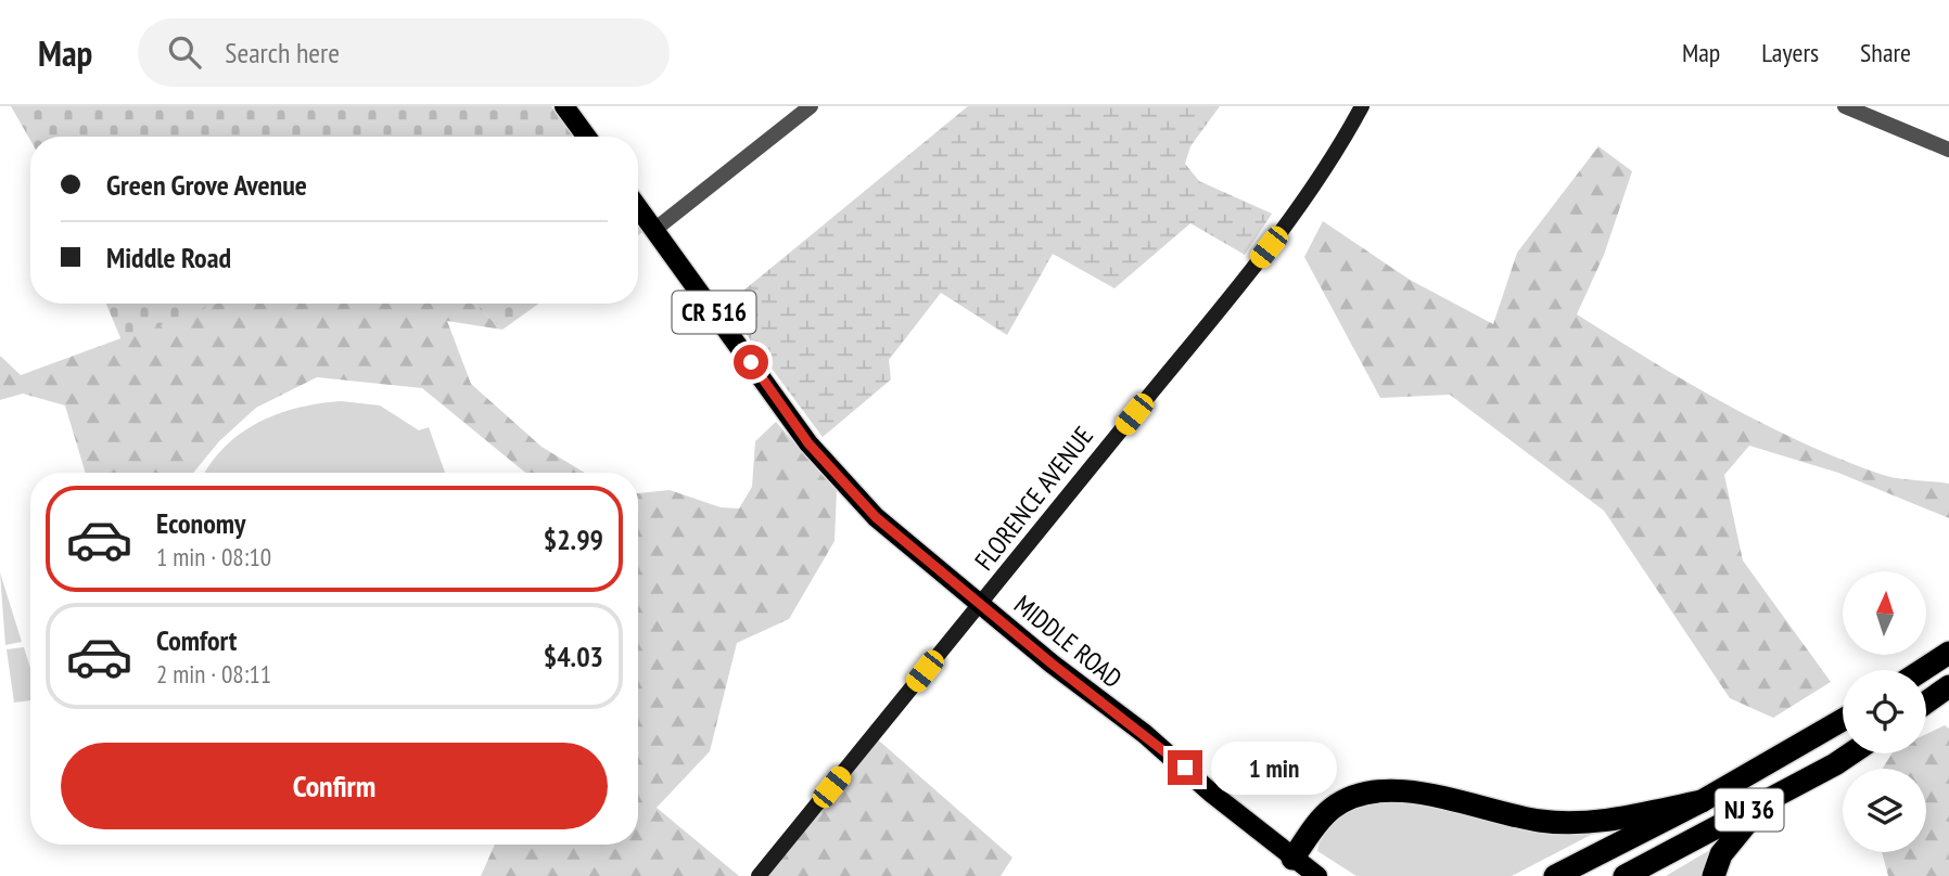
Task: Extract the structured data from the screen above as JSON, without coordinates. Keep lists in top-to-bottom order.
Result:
{
  "streets": {
    "highway": ["NJ 36"],
    "main road": ["CR 516", "MIDDLE ROAD"],
    "street": ["FLORENCE AVENUE"]
  },
  "crossings": [
    ["CR 516", "MIDDLE ROAD"],
    ["FLORENCE AVENUE", "MIDDLE ROAD"]
  ],
  "north": "top",
  "page": {
    "header": "Map",
    "search": "Search here",
    "nav": ["Map", "Layers", "Share"],
    "banner": ["Green Grove Avenue", "Middle Road"],
    "list": [
      {
        "name": "Economy",
        "note": "1 min · 08:10",
        "value": "$2.99"
      },
      {
        "name": "Comfort",
        "note": "2 min · 08:11",
        "value": "$4.03"
      }
    ],
    "buttons": "Confirm",
    "bubble": "1 min"
  }
}
